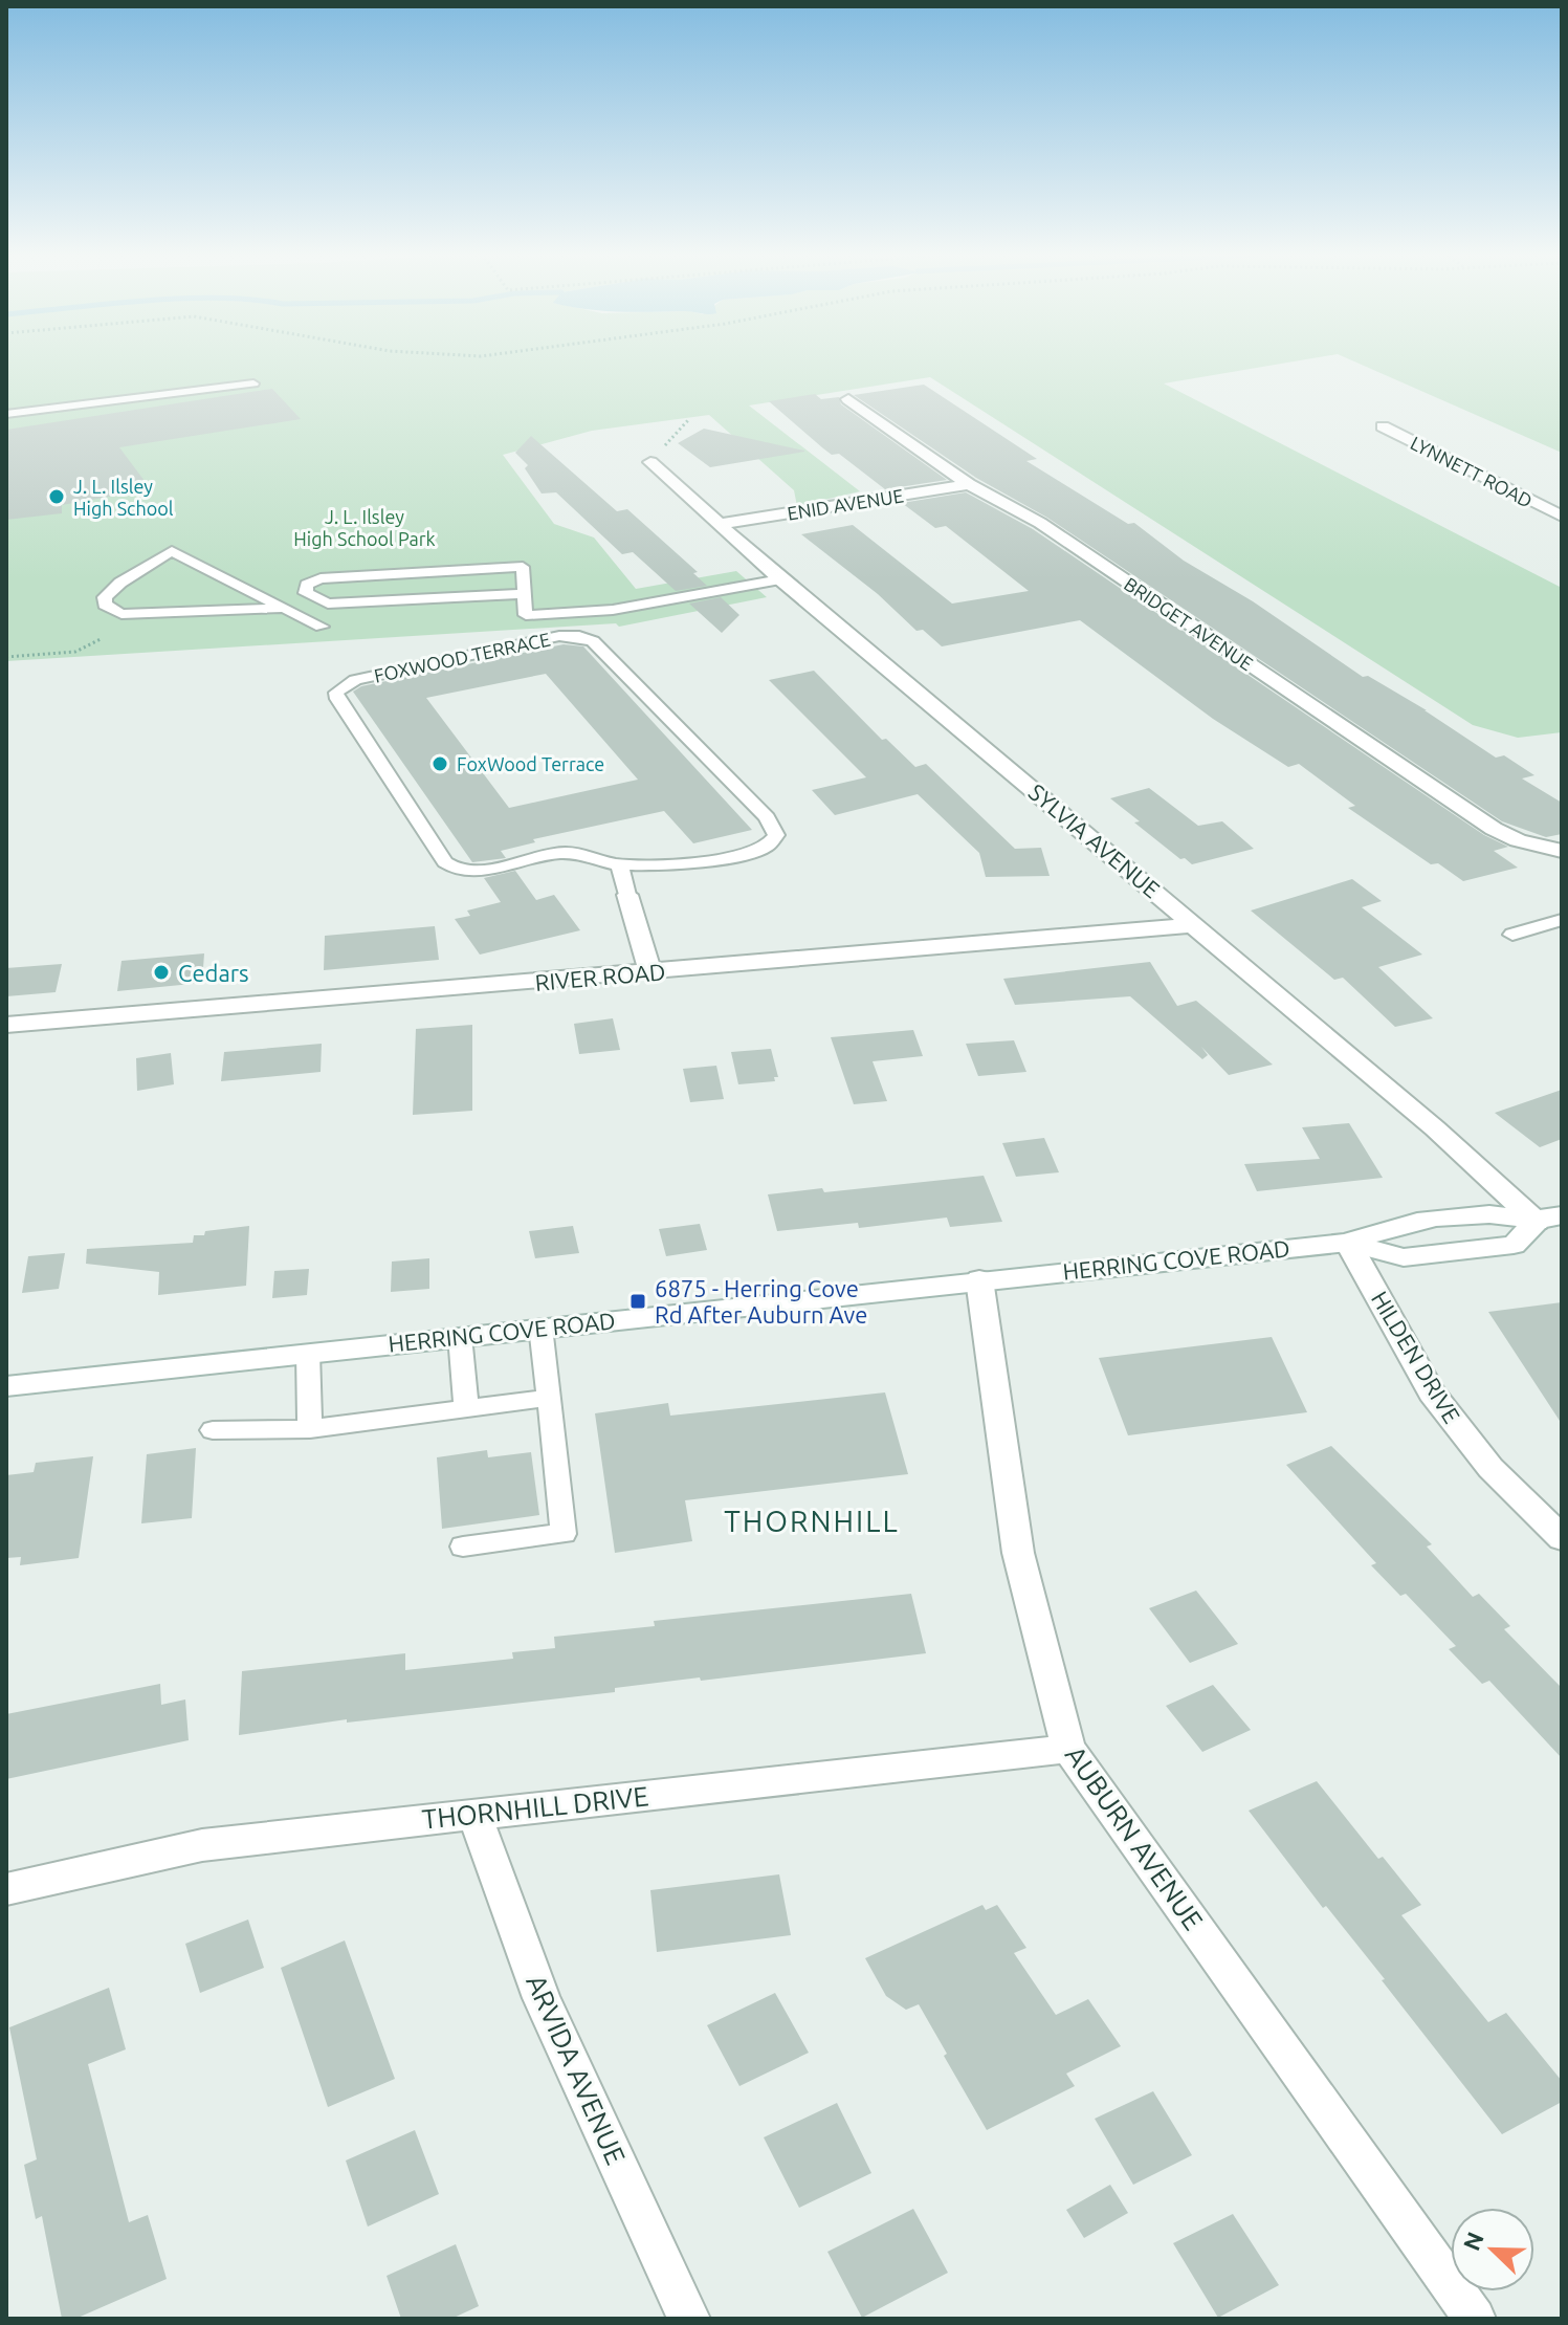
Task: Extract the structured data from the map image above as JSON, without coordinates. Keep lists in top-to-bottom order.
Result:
{
  "streets": {
    "street": [
      "LYNNETT ROAD",
      "ENID AVENUE",
      "BRIDGET AVENUE",
      "SYLVIA AVENUE",
      "RIVER ROAD",
      "HERRING COVE ROAD",
      "HILDEN DRIVE",
      "THORNHILL DRIVE",
      "AUBURN AVENUE",
      "ARVIDA AVENUE"
    ],
    "lane": ["FOXWOOD TERRACE"]
  },
  "crossings": [
    ["ENID AVENUE", "BRIDGET AVENUE"],
    ["ENID AVENUE", "SYLVIA AVENUE"],
    ["SYLVIA AVENUE", "RIVER ROAD"],
    ["SYLVIA AVENUE", "HERRING COVE ROAD"],
    ["HERRING COVE ROAD", "HILDEN DRIVE"],
    ["HERRING COVE ROAD", "AUBURN AVENUE"],
    ["THORNHILL DRIVE", "AUBURN AVENUE"],
    ["THORNHILL DRIVE", "ARVIDA AVENUE"]
  ],
  "districts": ["THORNHILL"],
  "parks": ["J. L. Ilsley High School Park"],
  "places": {
    "other": ["J. L. Ilsley High School", "FoxWood Terrace", "Cedars"],
    "transit": ["6875 - Herring Cove Rd After Auburn Ave"]
  },
  "north": "top left"
}
